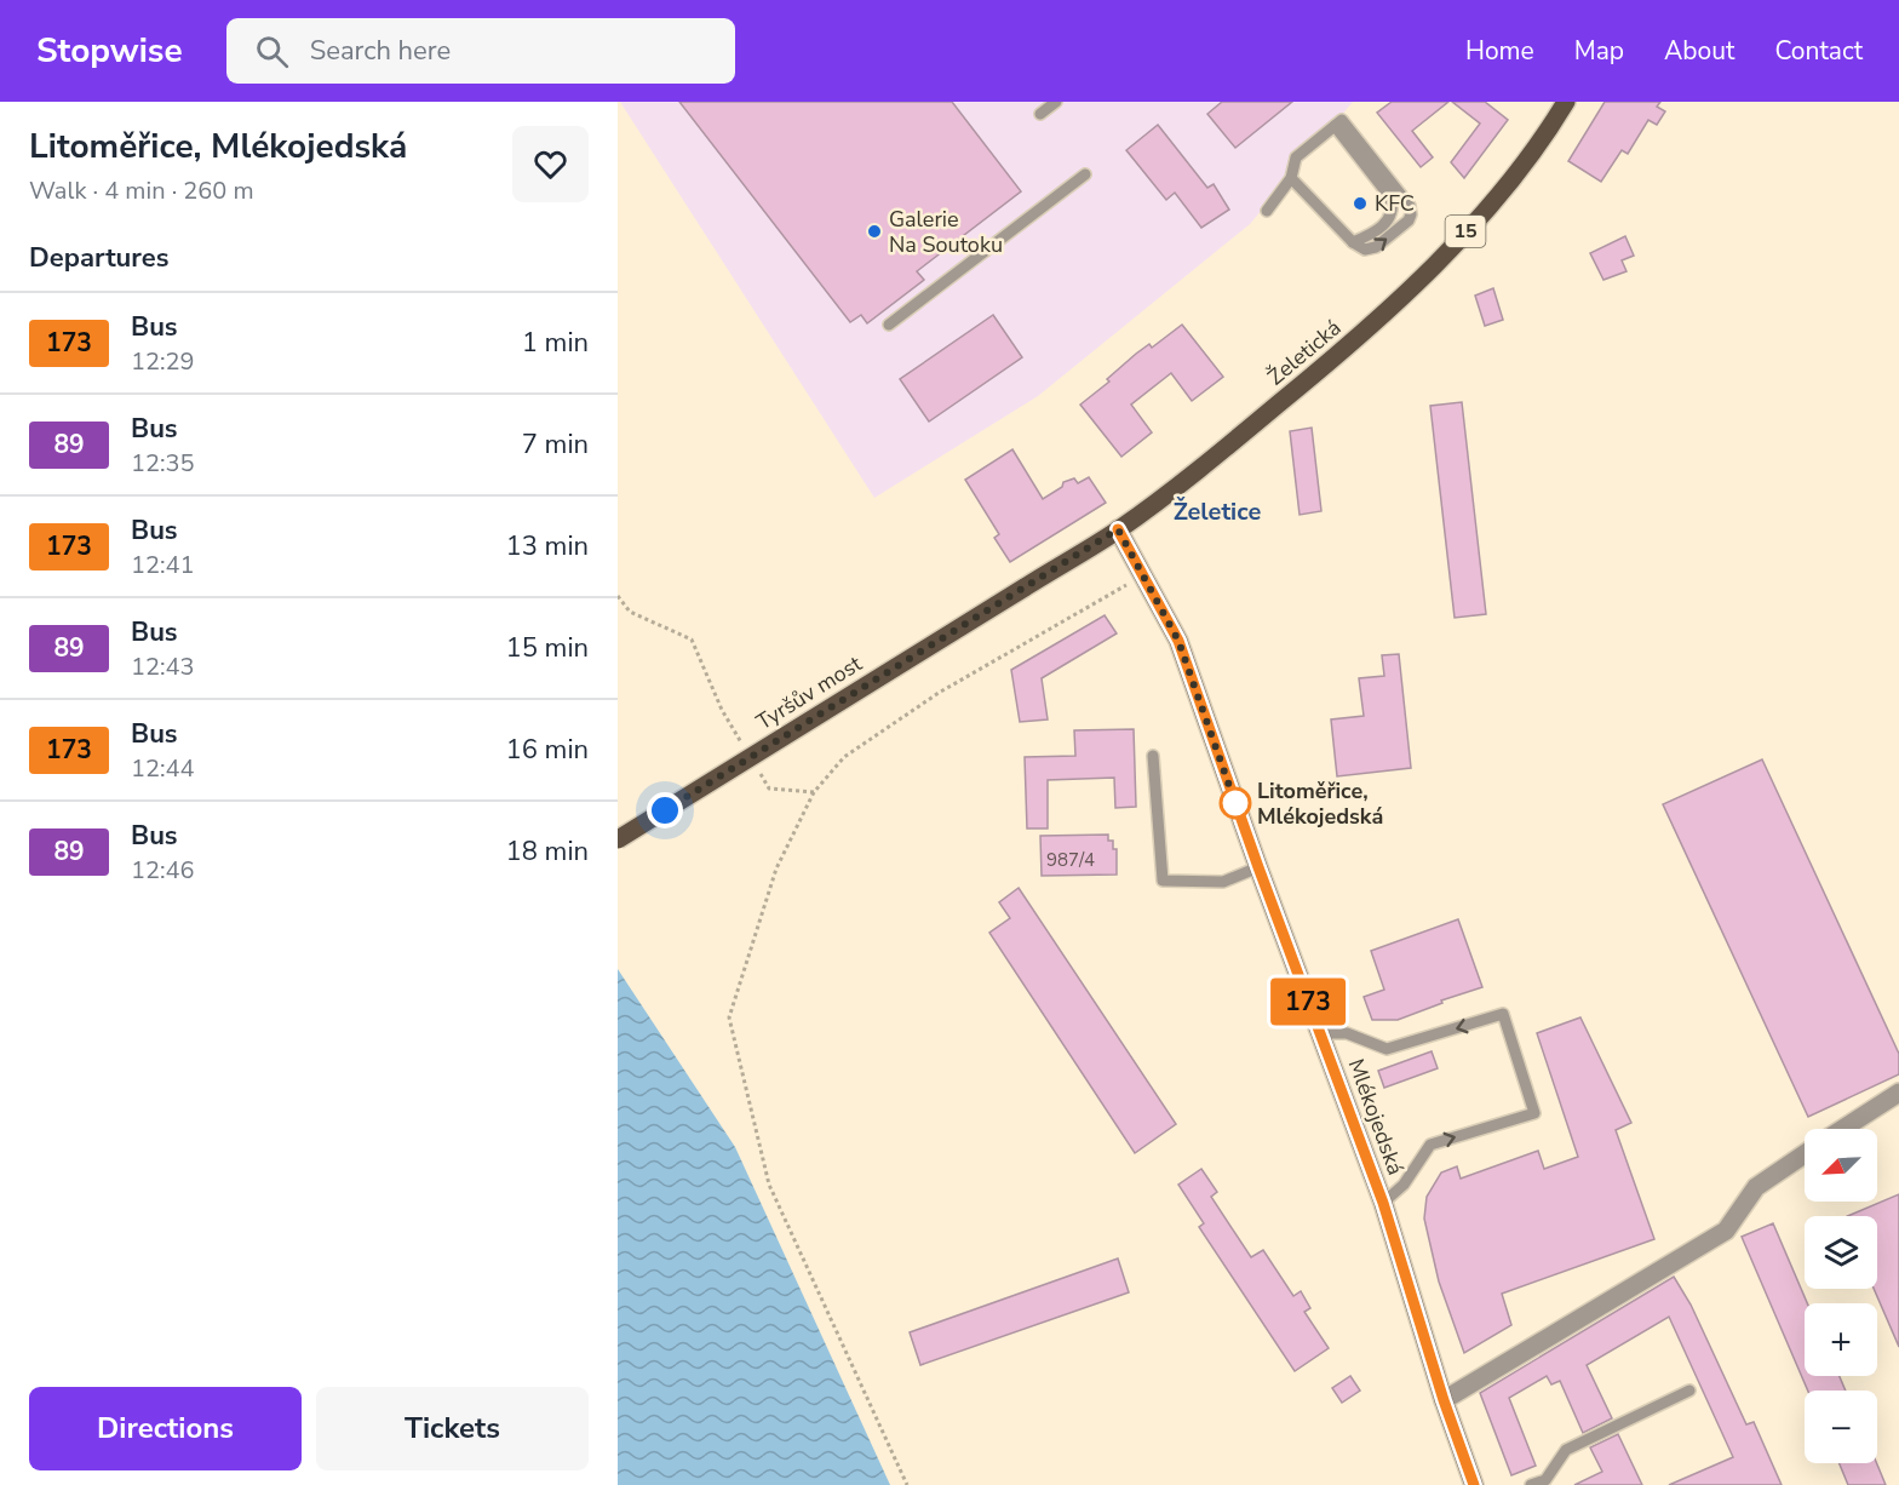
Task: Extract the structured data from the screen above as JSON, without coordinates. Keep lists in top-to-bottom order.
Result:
{
  "streets": {
    "main road": ["15", "Želetická", "Tyršův most"],
    "street": ["Mlékojedská"]
  },
  "crossings": [
    ["Želetická", "Tyršův most"],
    ["Želetická", "Mlékojedská"]
  ],
  "districts": ["Želetice"],
  "places": ["KFC", "Galerie Na Soutoku", "Litoměřice, Mlékojedská"],
  "lines": ["bus line 173"],
  "house_numbers": ["987/4"],
  "north": "bottom left",
  "page": {
    "header": "Stopwise",
    "search": "Search here",
    "nav": [
      "Home",
      "Map",
      "About",
      "Contact"
    ],
    "heading": [
      ["Litoměřice, Mlékojedská", "Walk · 4 min · 260 m"],
      "Departures"
    ],
    "on_map": "173",
    "list": [
      {
        "mark": "173",
        "name": "Bus",
        "note": "12:29",
        "value": "1 min"
      },
      {
        "mark": "89",
        "name": "Bus",
        "note": "12:35",
        "value": "7 min"
      },
      {
        "mark": "173",
        "name": "Bus",
        "note": "12:41",
        "value": "13 min"
      },
      {
        "mark": "89",
        "name": "Bus",
        "note": "12:43",
        "value": "15 min"
      },
      {
        "mark": "173",
        "name": "Bus",
        "note": "12:44",
        "value": "16 min"
      },
      {
        "mark": "89",
        "name": "Bus",
        "note": "12:46",
        "value": "18 min"
      }
    ],
    "map_buttons": ["+", "−"],
    "buttons": ["Directions", "Tickets"]
  }
}
